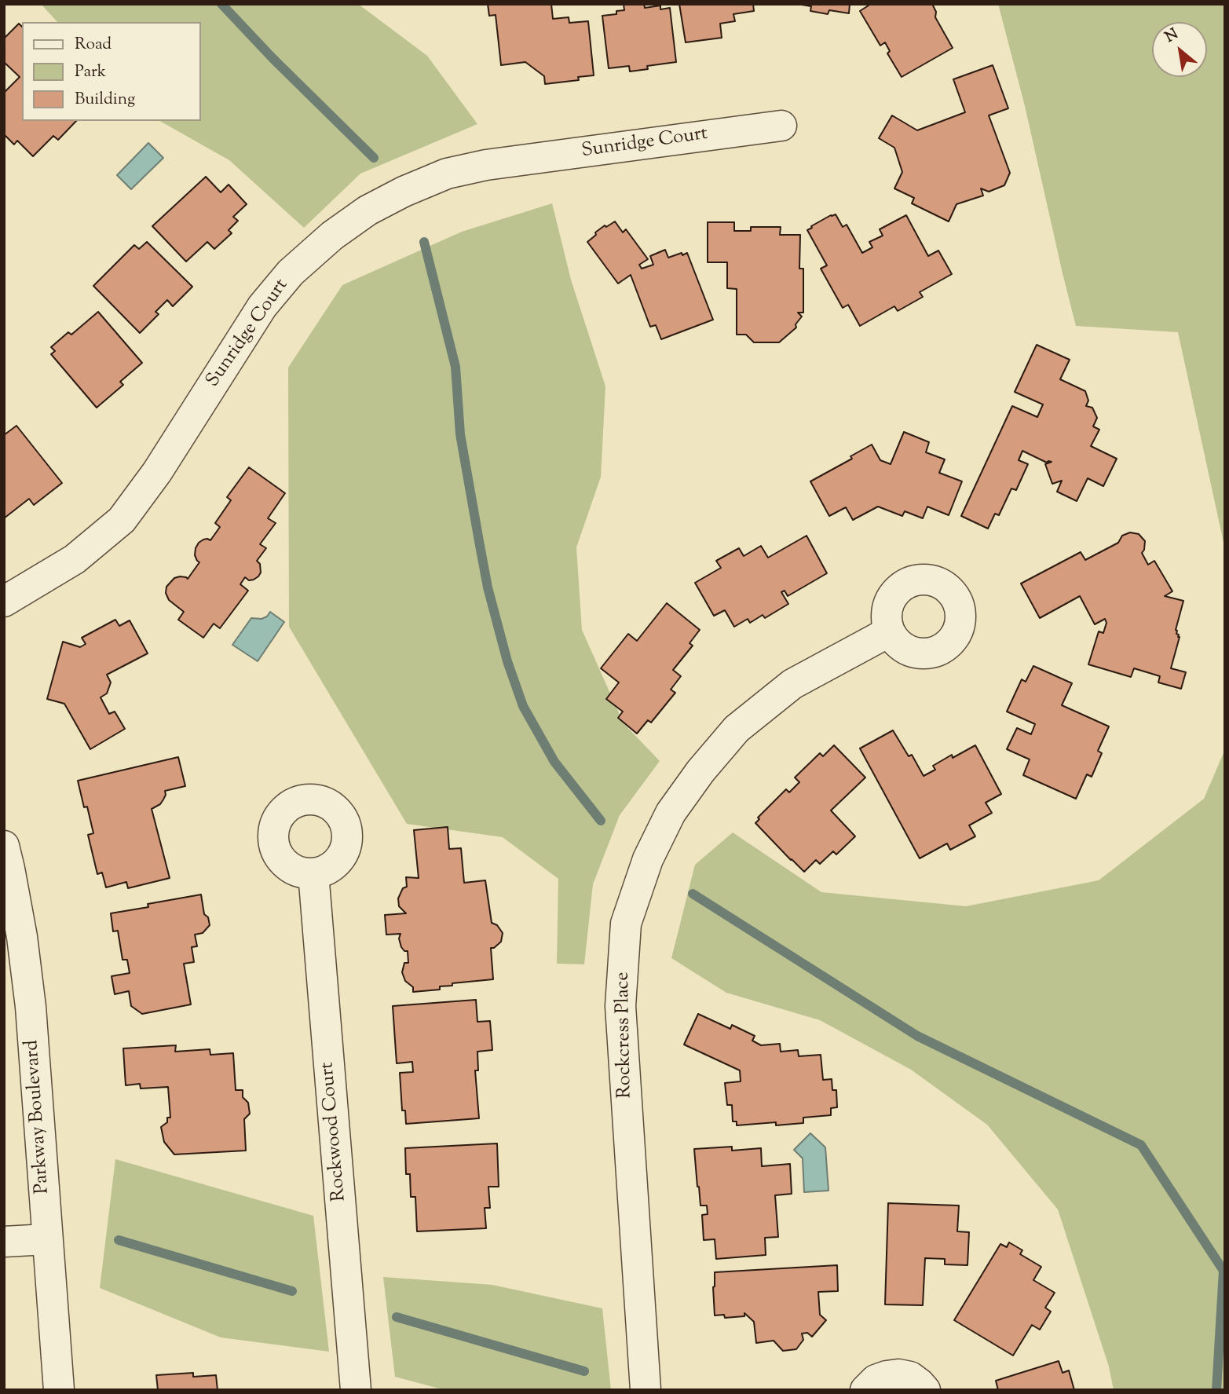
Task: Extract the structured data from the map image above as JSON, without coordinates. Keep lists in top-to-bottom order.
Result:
{
  "streets": {
    "street": [
      "Sunridge Court",
      "Rockcress Place",
      "Parkway Boulevard",
      "Rockwood Court"
    ]
  },
  "legend": ["Road", "Park", "Building"],
  "north": "top left"
}
